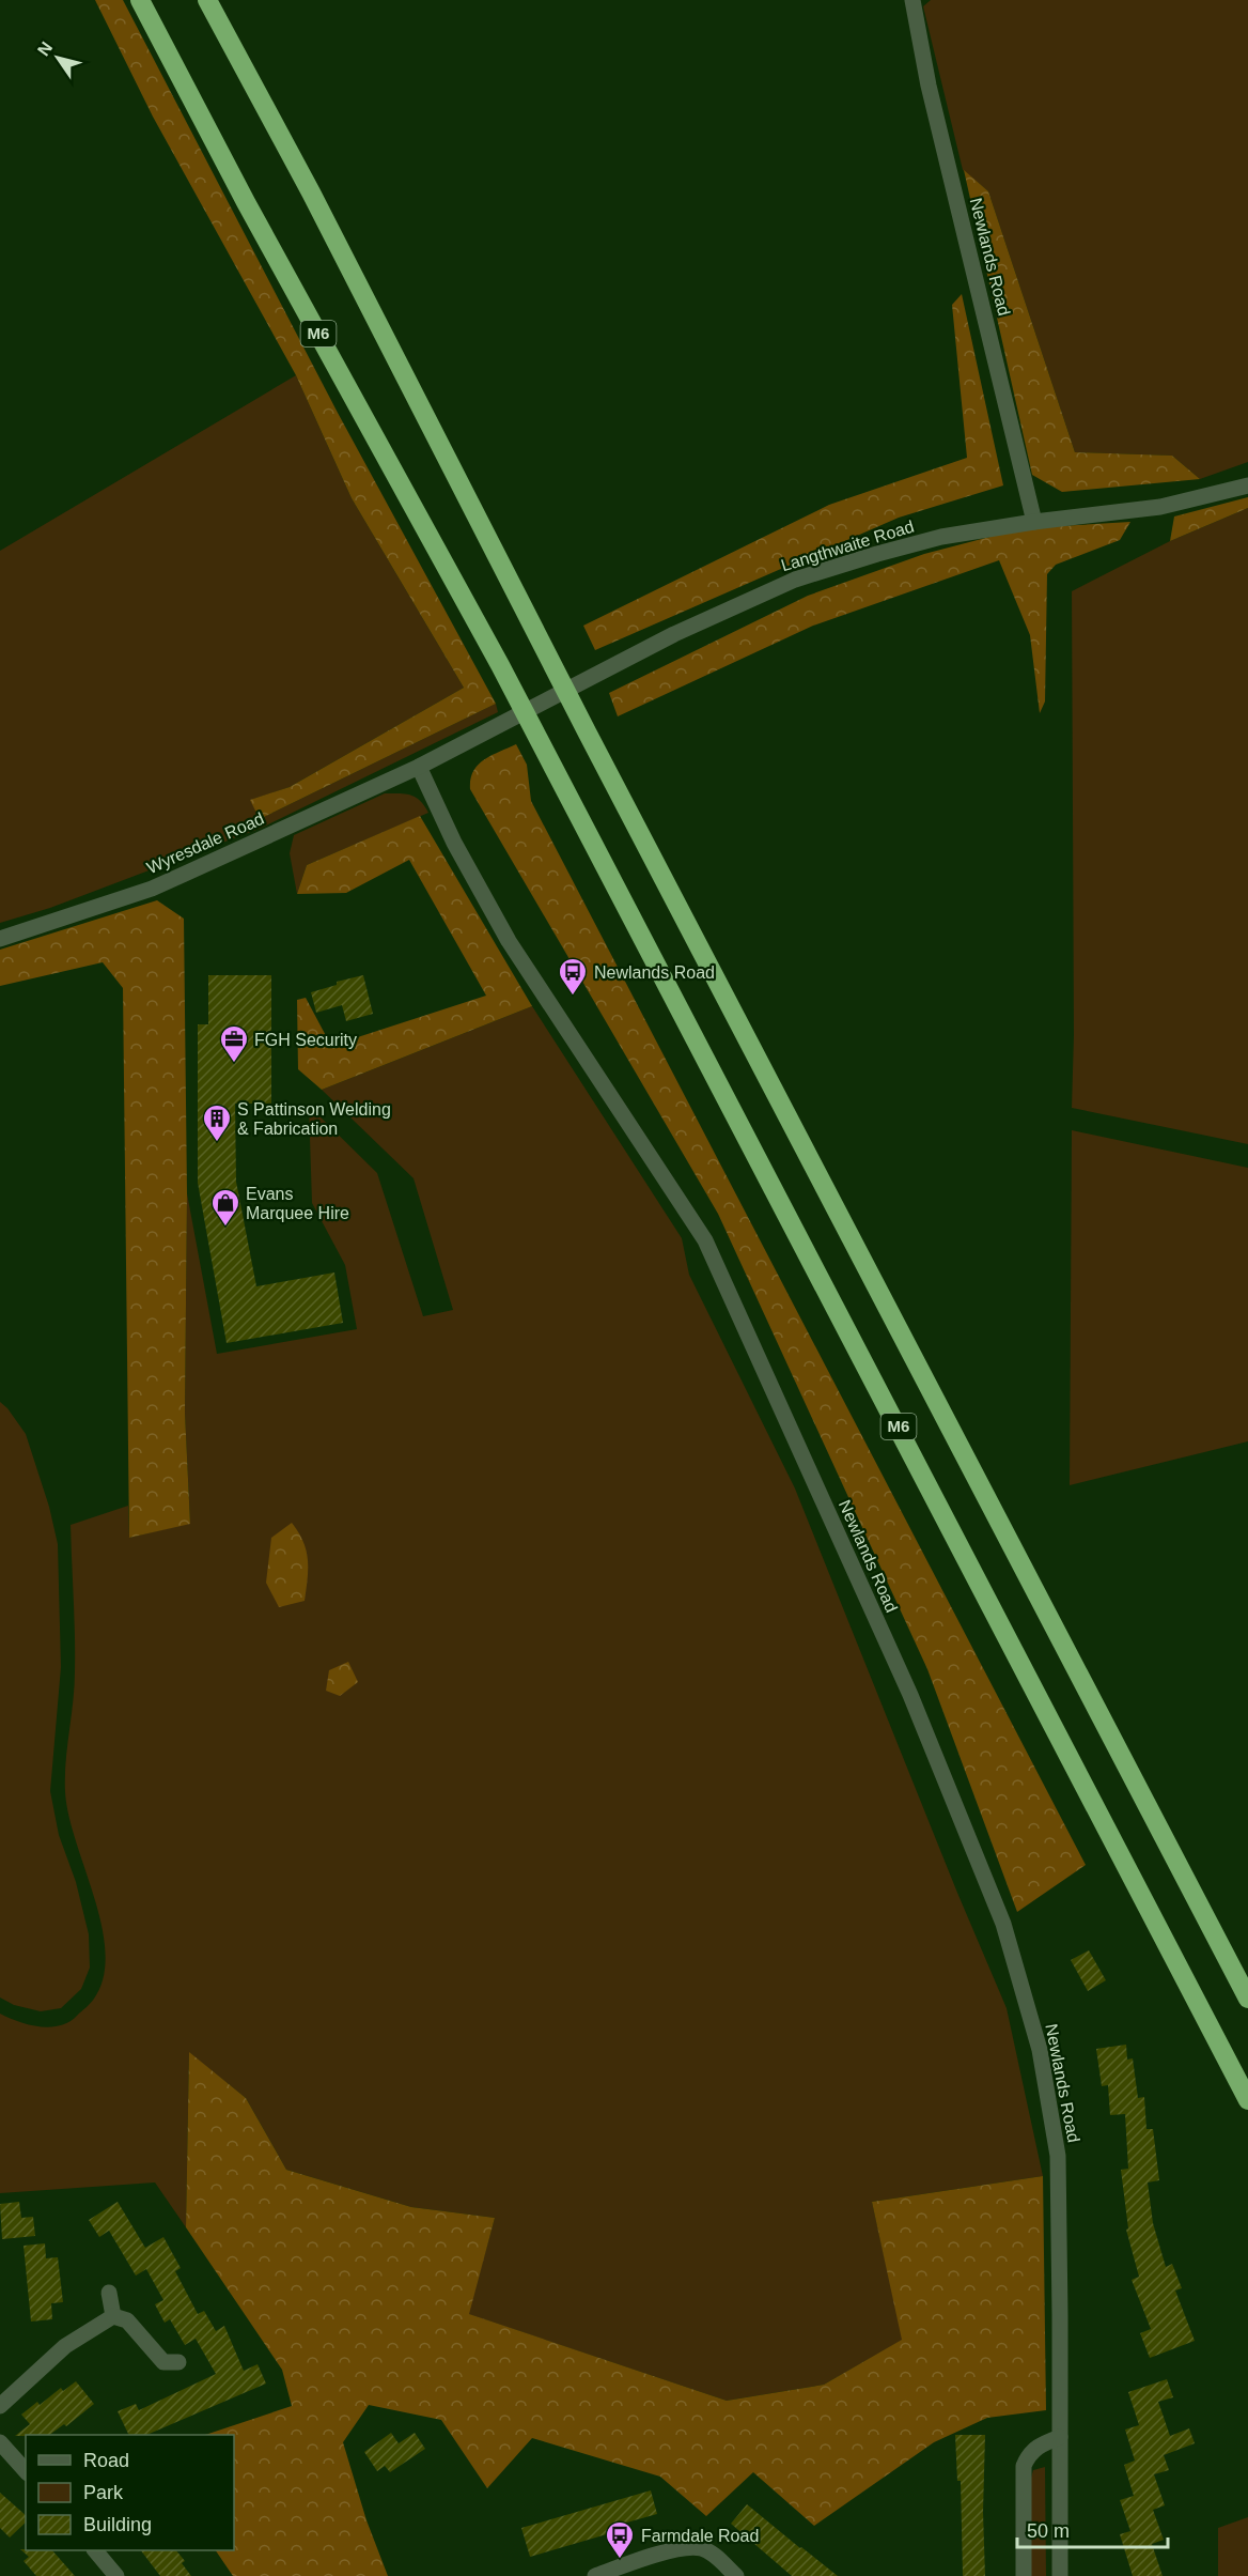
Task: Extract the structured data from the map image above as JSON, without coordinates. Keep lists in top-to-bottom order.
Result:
{
  "streets": {
    "highway": ["M6"],
    "street": ["Newlands Road", "Langthwaite Road", "Wyresdale Road"]
  },
  "crossings": [
    ["Newlands Road", "Langthwaite Road"],
    ["Newlands Road", "Wyresdale Road"],
    ["Langthwaite Road", "Wyresdale Road"]
  ],
  "places": {
    "bus stop": ["Newlands Road", "Farmdale Road"],
    "office": ["FGH Security"],
    "building": ["S Pattinson Welding & Fabrication"],
    "shop": ["Evans Marquee Hire"]
  },
  "legend": ["Road", "Park", "Building"],
  "scale_bar": "50 m",
  "north": "top left"
}
